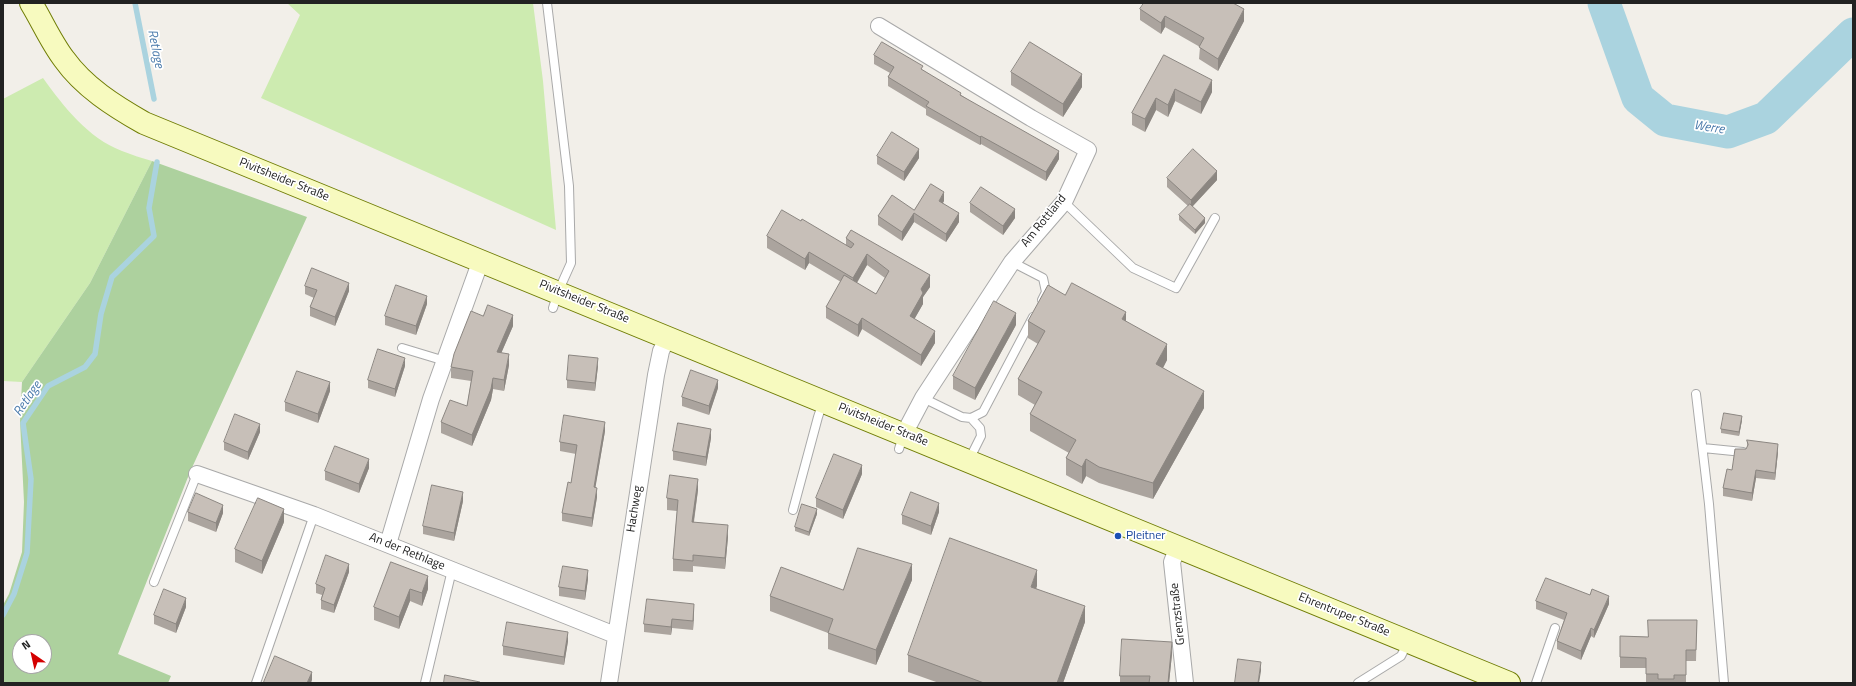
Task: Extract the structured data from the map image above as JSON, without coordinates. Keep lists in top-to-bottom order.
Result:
{
  "streets": {
    "main road": ["Pivitsheider Straße", "Ehrentruper Straße"],
    "street": [
      "Am Rottland",
      "Hachweg",
      "An der Rethlage",
      "Grenzstraße"
    ]
  },
  "crossings": [
    ["Pivitsheider Straße", "Am Rottland"],
    ["Pivitsheider Straße", "Hachweg"],
    ["Pivitsheider Straße", "Grenzstraße"],
    ["Pivitsheider Straße", "Ehrentruper Straße"],
    ["Hachweg", "An der Rethlage"],
    ["Grenzstraße", "Ehrentruper Straße"]
  ],
  "water": ["Retlage", "Werre"],
  "places": ["Pleitner"],
  "north": "top left"
}
